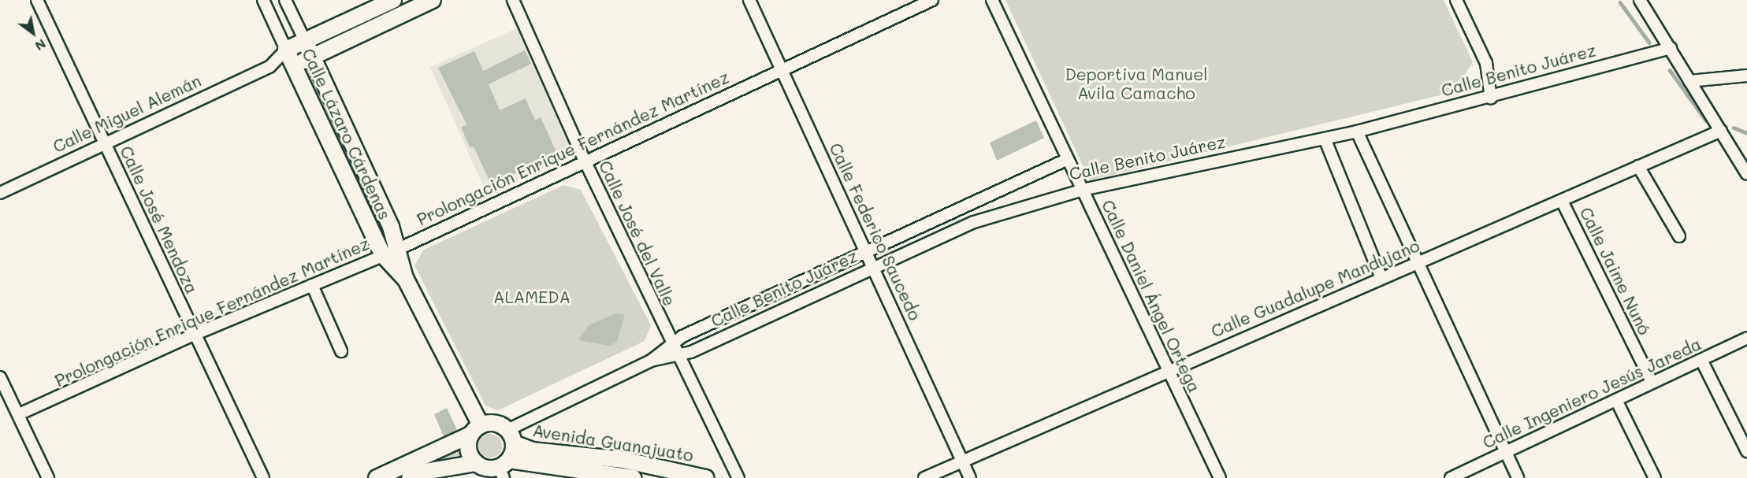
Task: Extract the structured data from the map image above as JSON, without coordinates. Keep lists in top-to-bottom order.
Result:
{
  "streets": {
    "street": [
      "Calle Benito Juárez",
      "Calle Miguel Alemán",
      "Calle Lázaro Cárdenas",
      "Prolongación Enrique Fernández Martínez",
      "Calle José Mendoza",
      "Calle Federico Saucedo",
      "Calle José del Valle",
      "Calle Jaime Nunó",
      "Calle Guadalupe Mandujano",
      "Calle Daniel Ángel Ortega",
      "Calle Ingeniero Jesús Jareda",
      "Avenida Guanajuato"
    ]
  },
  "crossings": [
    ["Calle Benito Juárez", "Calle Lázaro Cárdenas"],
    ["Calle Benito Juárez", "Calle Federico Saucedo"],
    ["Calle Benito Juárez", "Calle José del Valle"],
    ["Calle Benito Juárez", "Calle Daniel Ángel Ortega"],
    ["Calle Benito Juárez", "Avenida Guanajuato"],
    ["Calle Miguel Alemán", "Calle Lázaro Cárdenas"],
    ["Calle Miguel Alemán", "Calle José Mendoza"],
    ["Calle Lázaro Cárdenas", "Prolongación Enrique Fernández Martínez"],
    ["Calle Lázaro Cárdenas", "Avenida Guanajuato"],
    ["Prolongación Enrique Fernández Martínez", "Calle José Mendoza"],
    ["Prolongación Enrique Fernández Martínez", "Calle Federico Saucedo"],
    ["Prolongación Enrique Fernández Martínez", "Calle José del Valle"],
    ["Calle Federico Saucedo", "Calle Guadalupe Mandujano"],
    ["Calle Jaime Nunó", "Calle Guadalupe Mandujano"],
    ["Calle Jaime Nunó", "Calle Ingeniero Jesús Jareda"],
    ["Calle Guadalupe Mandujano", "Calle Daniel Ángel Ortega"]
  ],
  "parks": ["Deportiva Manuel Avila Camacho", "ALAMEDA"],
  "north": "bottom right"
}
